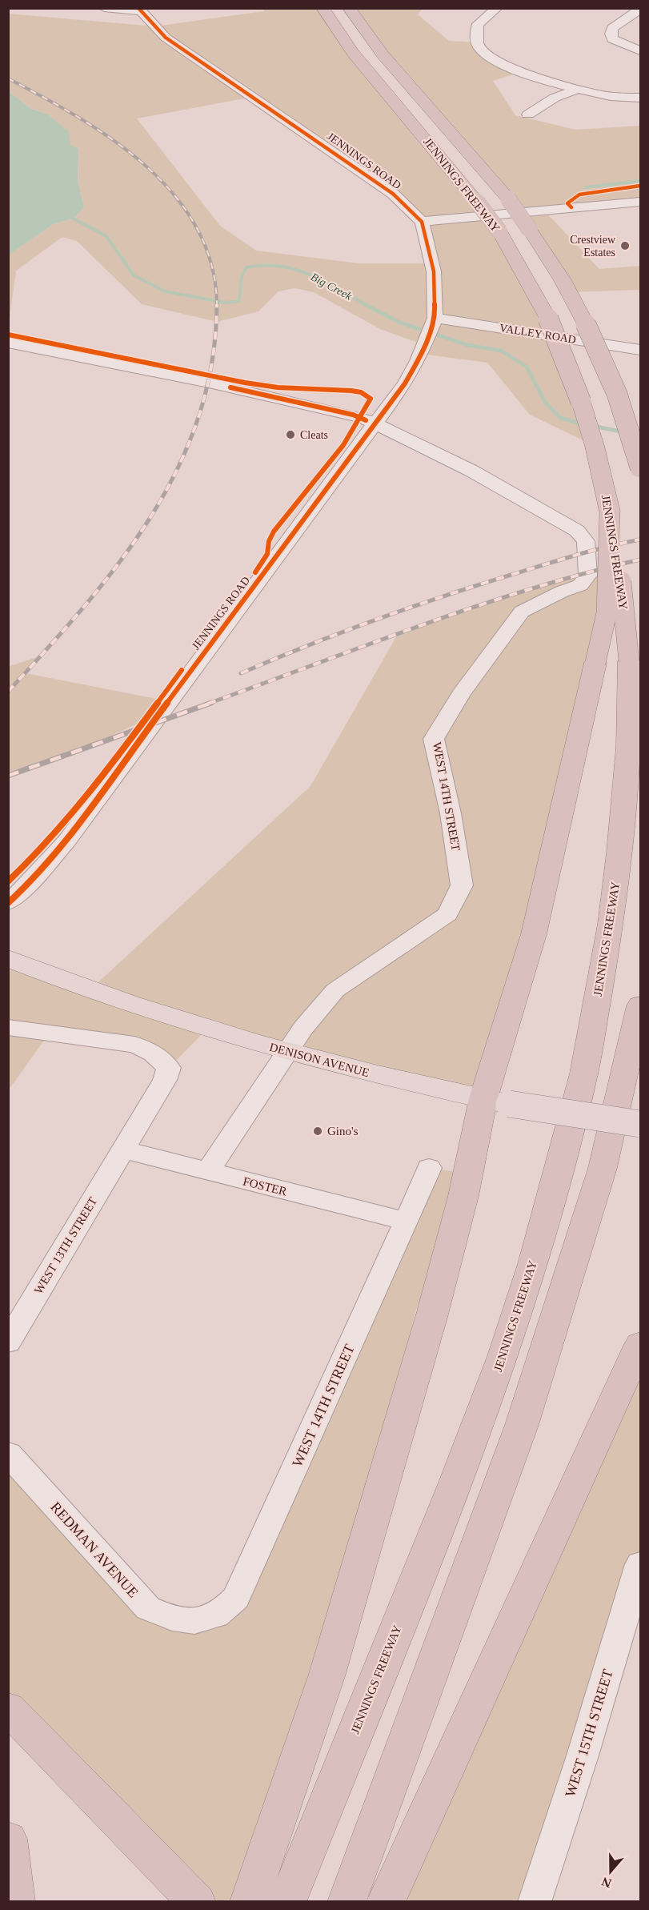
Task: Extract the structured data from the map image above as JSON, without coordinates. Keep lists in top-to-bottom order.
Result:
{
  "streets": {
    "highway": ["JENNINGS FREEWAY"],
    "main road": ["DENISON AVENUE"],
    "street": [
      "JENNINGS ROAD",
      "VALLEY ROAD",
      "WEST 14TH STREET",
      "FOSTER",
      "WEST 13TH STREET",
      "REDMAN AVENUE",
      "WEST 15TH STREET"
    ]
  },
  "crossings": [
    ["JENNINGS ROAD", "VALLEY ROAD"],
    ["JENNINGS ROAD", "WEST 14TH STREET"],
    ["WEST 14TH STREET", "DENISON AVENUE"],
    ["WEST 14TH STREET", "FOSTER"],
    ["WEST 14TH STREET", "REDMAN AVENUE"],
    ["FOSTER", "WEST 13TH STREET"]
  ],
  "water": ["Big Creek"],
  "places": ["Crestview Estates", "Cleats", "Gino's"],
  "north": "bottom"
}
